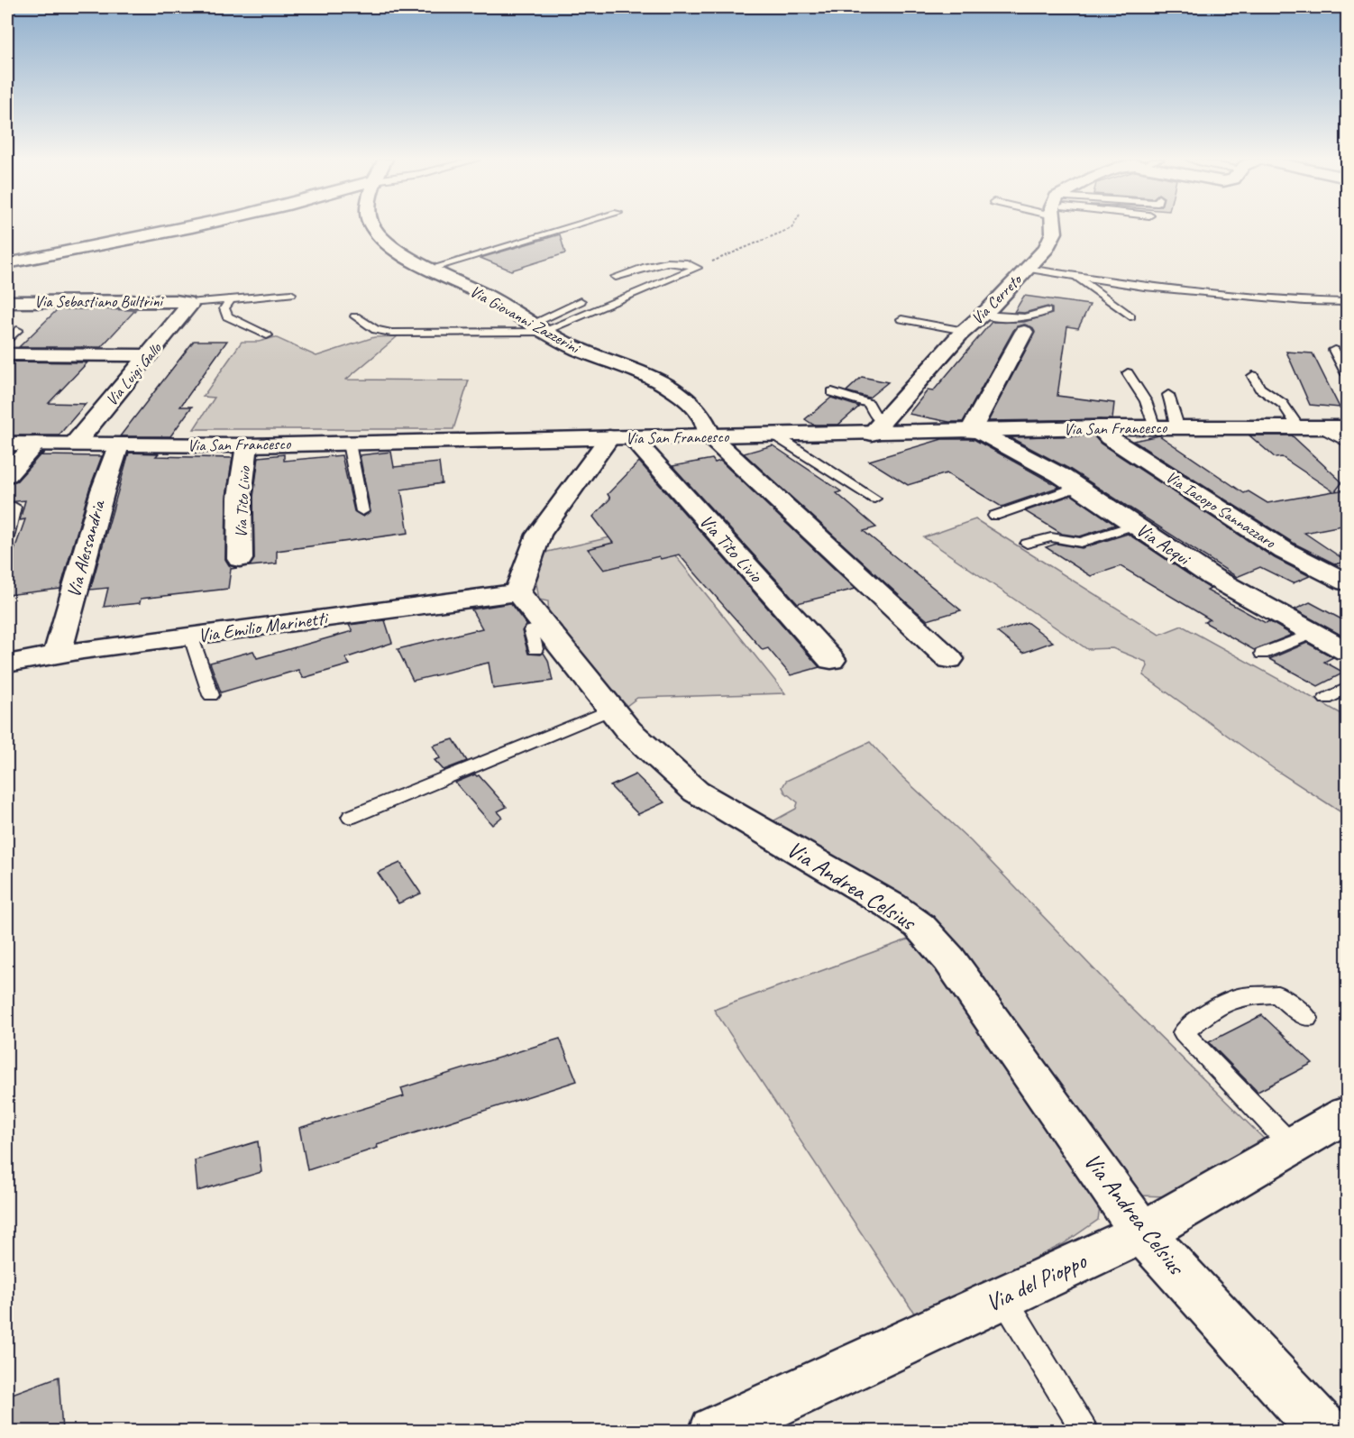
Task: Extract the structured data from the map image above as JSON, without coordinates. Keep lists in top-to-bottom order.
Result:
{
  "streets": {
    "street": [
      "Via Cerreto",
      "Via Sebastiano Bultrini",
      "Via Giovanni Zazzerini",
      "Via Luigi Gallo",
      "Via San Francesco",
      "Via Tito Livio",
      "Via Iacopo Sannazzaro",
      "Via Acqui",
      "Via Alessandria",
      "Via Emilio Marinetti",
      "Via Andrea Celsius",
      "Via del Pioppo"
    ]
  },
  "crossings": [
    ["Via Cerreto", "Via San Francesco"],
    ["Via Sebastiano Bultrini", "Via Luigi Gallo"],
    ["Via Giovanni Zazzerini", "Via San Francesco"],
    ["Via Luigi Gallo", "Via San Francesco"],
    ["Via San Francesco", "Via Tito Livio"],
    ["Via San Francesco", "Via Iacopo Sannazzaro"],
    ["Via San Francesco", "Via Acqui"],
    ["Via San Francesco", "Via Alessandria"],
    ["Via Alessandria", "Via Emilio Marinetti"],
    ["Via Emilio Marinetti", "Via Andrea Celsius"],
    ["Via Andrea Celsius", "Via del Pioppo"]
  ]
}
